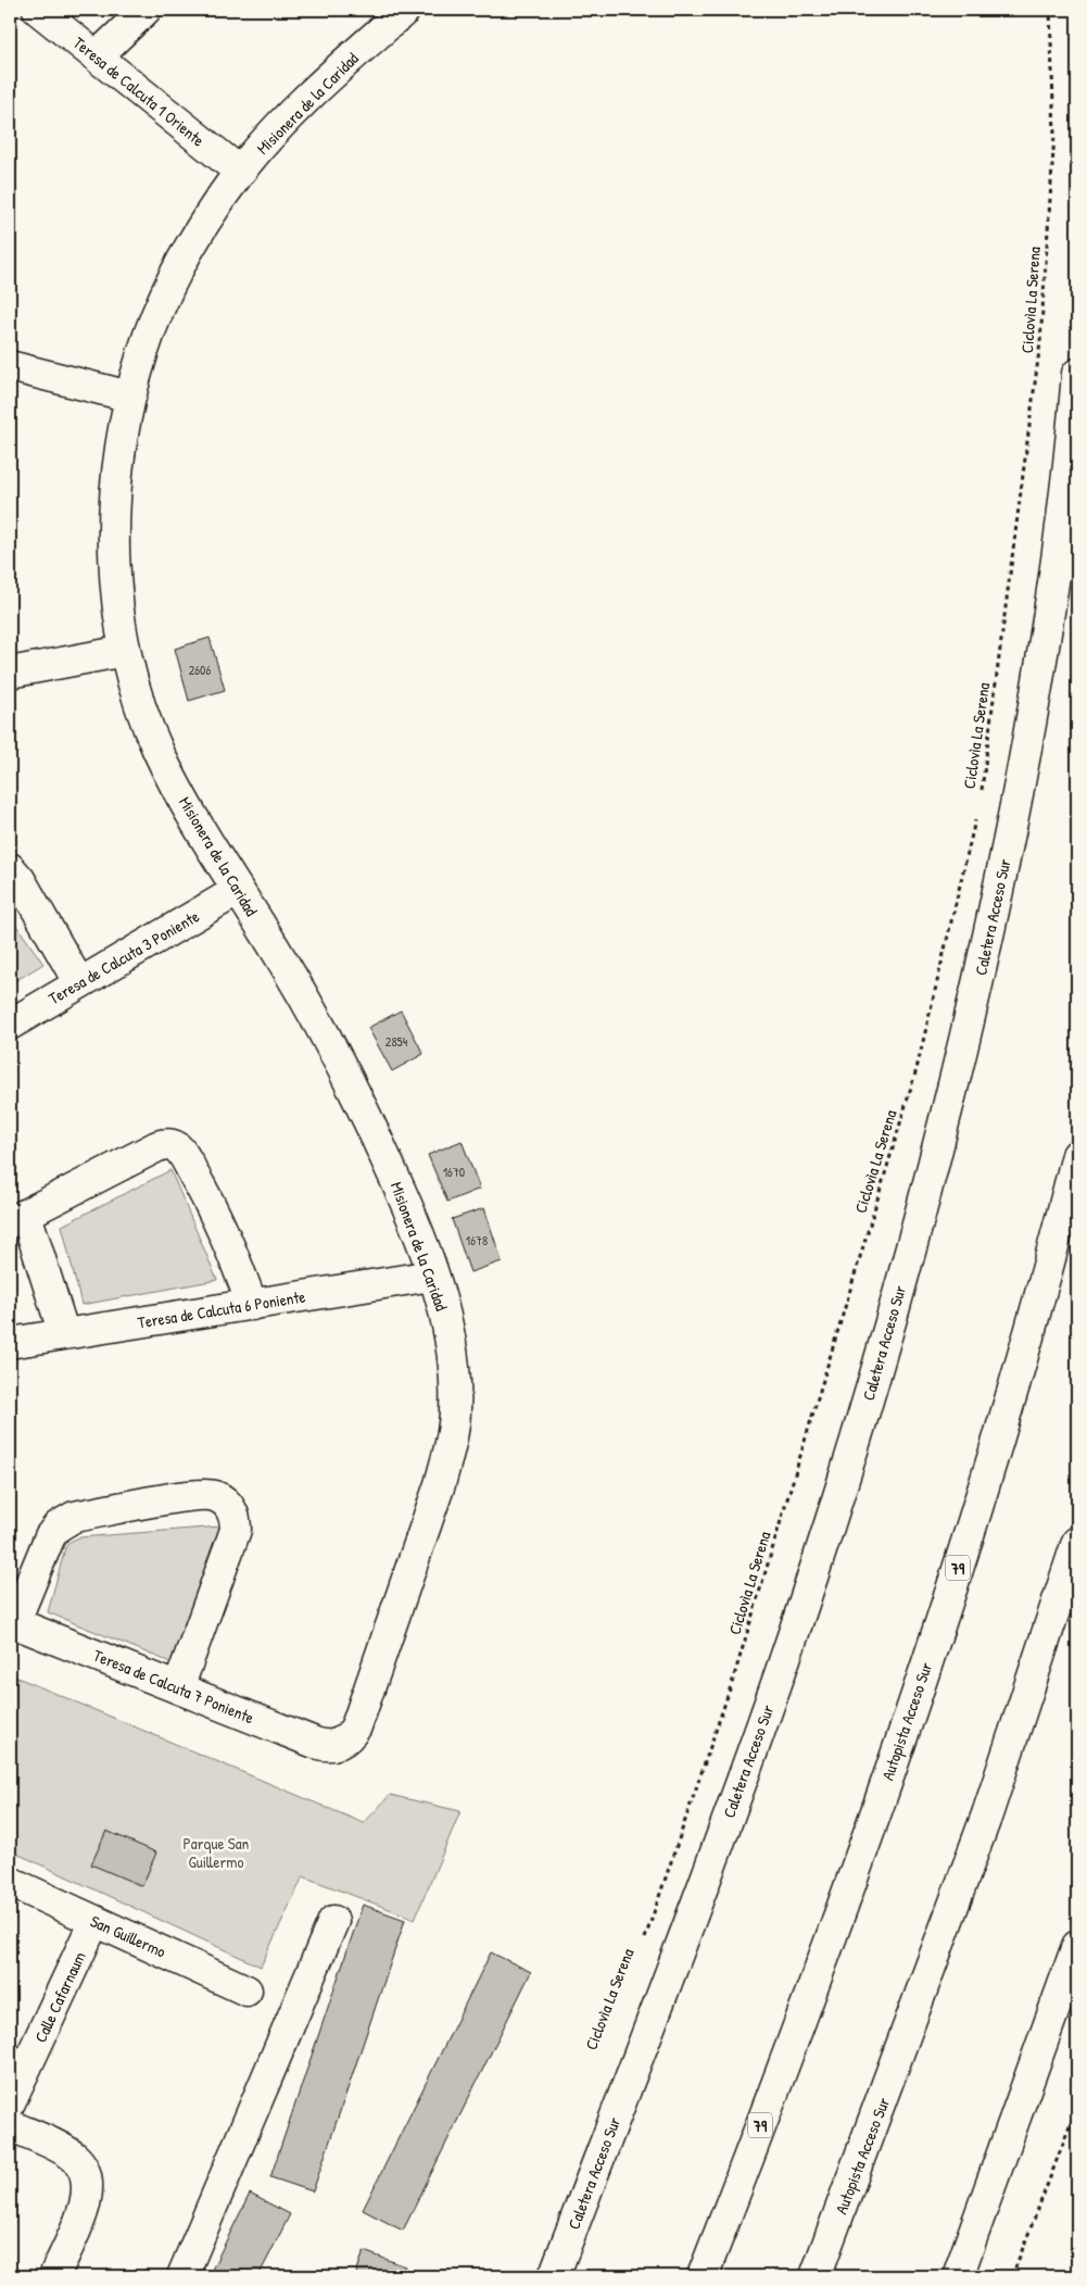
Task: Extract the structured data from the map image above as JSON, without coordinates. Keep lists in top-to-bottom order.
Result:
{
  "streets": {
    "main road": [
      "Teresa de Calcuta 1 Oriente",
      "Misionera de la Caridad",
      "Caletera Acceso Sur",
      "Teresa de Calcuta 3 Poniente",
      "Teresa de Calcuta 6 Poniente",
      "79",
      "Teresa de Calcuta 7 Poniente",
      "Autopista Acceso Sur",
      "San Guillermo",
      "Calle Cafarnaum"
    ],
    "path": ["Ciclovìa La Serena"]
  },
  "crossings": [
    ["Teresa de Calcuta 1 Oriente", "Misionera de la Caridad"],
    ["Misionera de la Caridad", "Teresa de Calcuta 3 Poniente"],
    ["Misionera de la Caridad", "Teresa de Calcuta 6 Poniente"],
    ["Misionera de la Caridad", "Teresa de Calcuta 7 Poniente"],
    ["San Guillermo", "Calle Cafarnaum"]
  ],
  "parks": ["Parque San Guillermo"],
  "house_numbers": [
    "2606",
    "2854",
    "1670",
    "1678"
  ]
}
